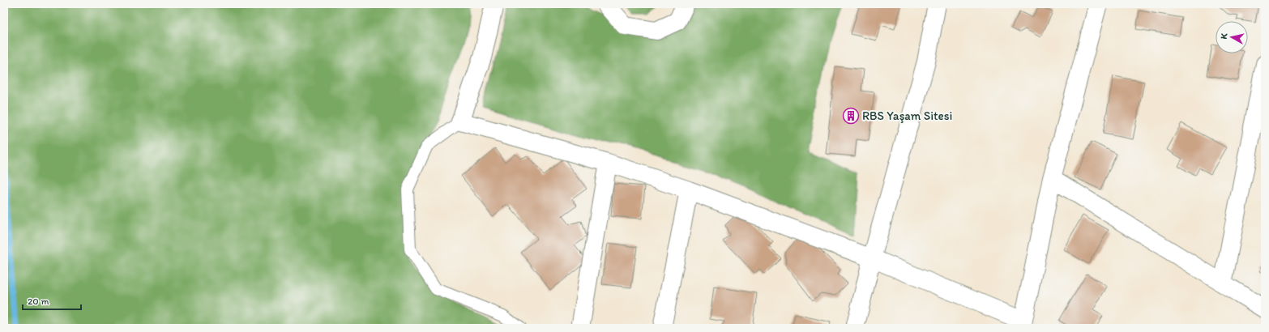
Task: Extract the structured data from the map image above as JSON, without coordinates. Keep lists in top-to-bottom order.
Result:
{
  "places": {
    "building": ["RBS Yaşam Sitesi"]
  },
  "scale_bar": "20 m",
  "north": "left"
}
